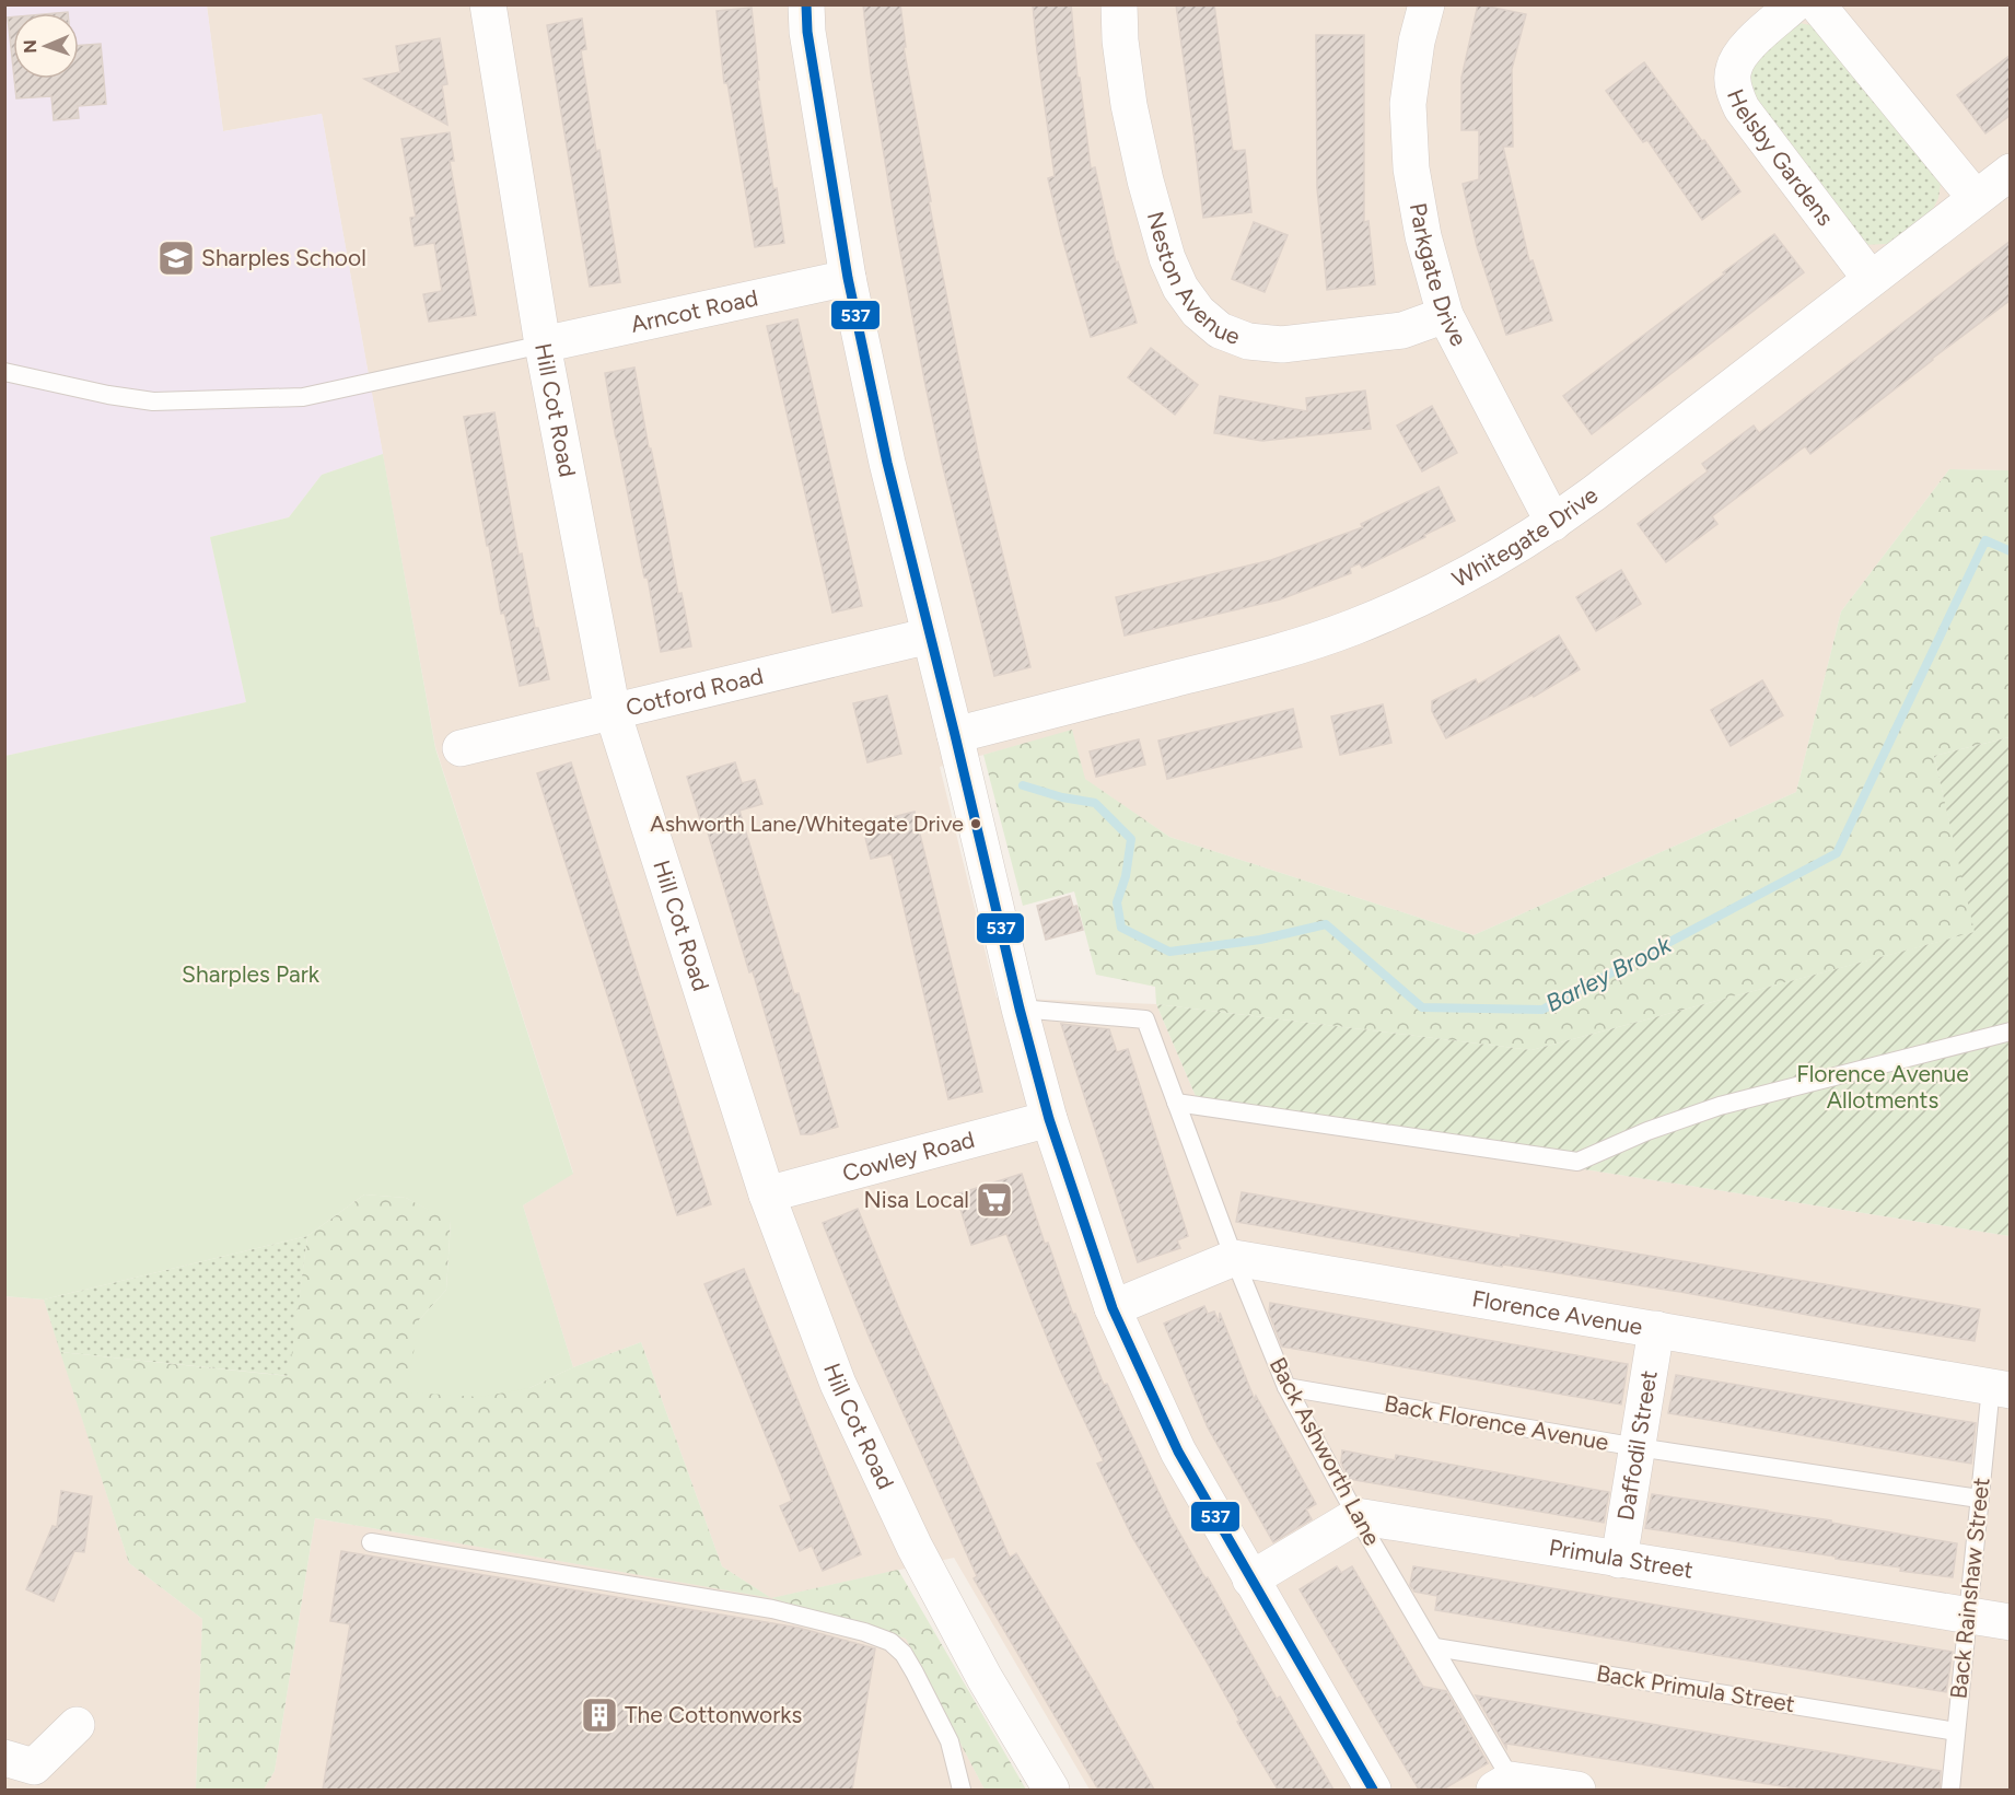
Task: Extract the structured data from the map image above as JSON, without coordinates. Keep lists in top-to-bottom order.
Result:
{
  "streets": {
    "street": [
      "Helsby Gardens",
      "Neston Avenue",
      "Parkgate Drive",
      "Arncot Road",
      "Hill Cot Road",
      "Whitegate Drive",
      "Cotford Road",
      "Cowley Road",
      "Florence Avenue",
      "Daffodil Street",
      "Primula Street"
    ],
    "lane": [
      "Back Florence Avenue",
      "Back Ashworth Lane",
      "Back Rainshaw Street",
      "Back Primula Street"
    ]
  },
  "crossings": [
    ["Helsby Gardens", "Whitegate Drive"],
    ["Neston Avenue", "Parkgate Drive"],
    ["Parkgate Drive", "Whitegate Drive"],
    ["Arncot Road", "Hill Cot Road"],
    ["Hill Cot Road", "Cotford Road"],
    ["Hill Cot Road", "Cowley Road"],
    ["Florence Avenue", "Daffodil Street"],
    ["Florence Avenue", "Back Ashworth Lane"],
    ["Florence Avenue", "Back Rainshaw Street"],
    ["Back Florence Avenue", "Daffodil Street"],
    ["Back Florence Avenue", "Back Ashworth Lane"],
    ["Back Florence Avenue", "Back Rainshaw Street"],
    ["Daffodil Street", "Primula Street"],
    ["Back Ashworth Lane", "Primula Street"],
    ["Back Ashworth Lane", "Back Primula Street"],
    ["Primula Street", "Back Rainshaw Street"],
    ["Back Rainshaw Street", "Back Primula Street"]
  ],
  "water": ["Barley Brook"],
  "parks": ["Sharples Park", "Florence Avenue Allotments"],
  "places": {
    "school or university": ["Sharples School"],
    "other": ["Ashworth Lane/Whitegate Drive"],
    "supermarket": ["Nisa Local"],
    "building": ["The Cottonworks"]
  },
  "lines": ["transit line 537"],
  "north": "left"
}
